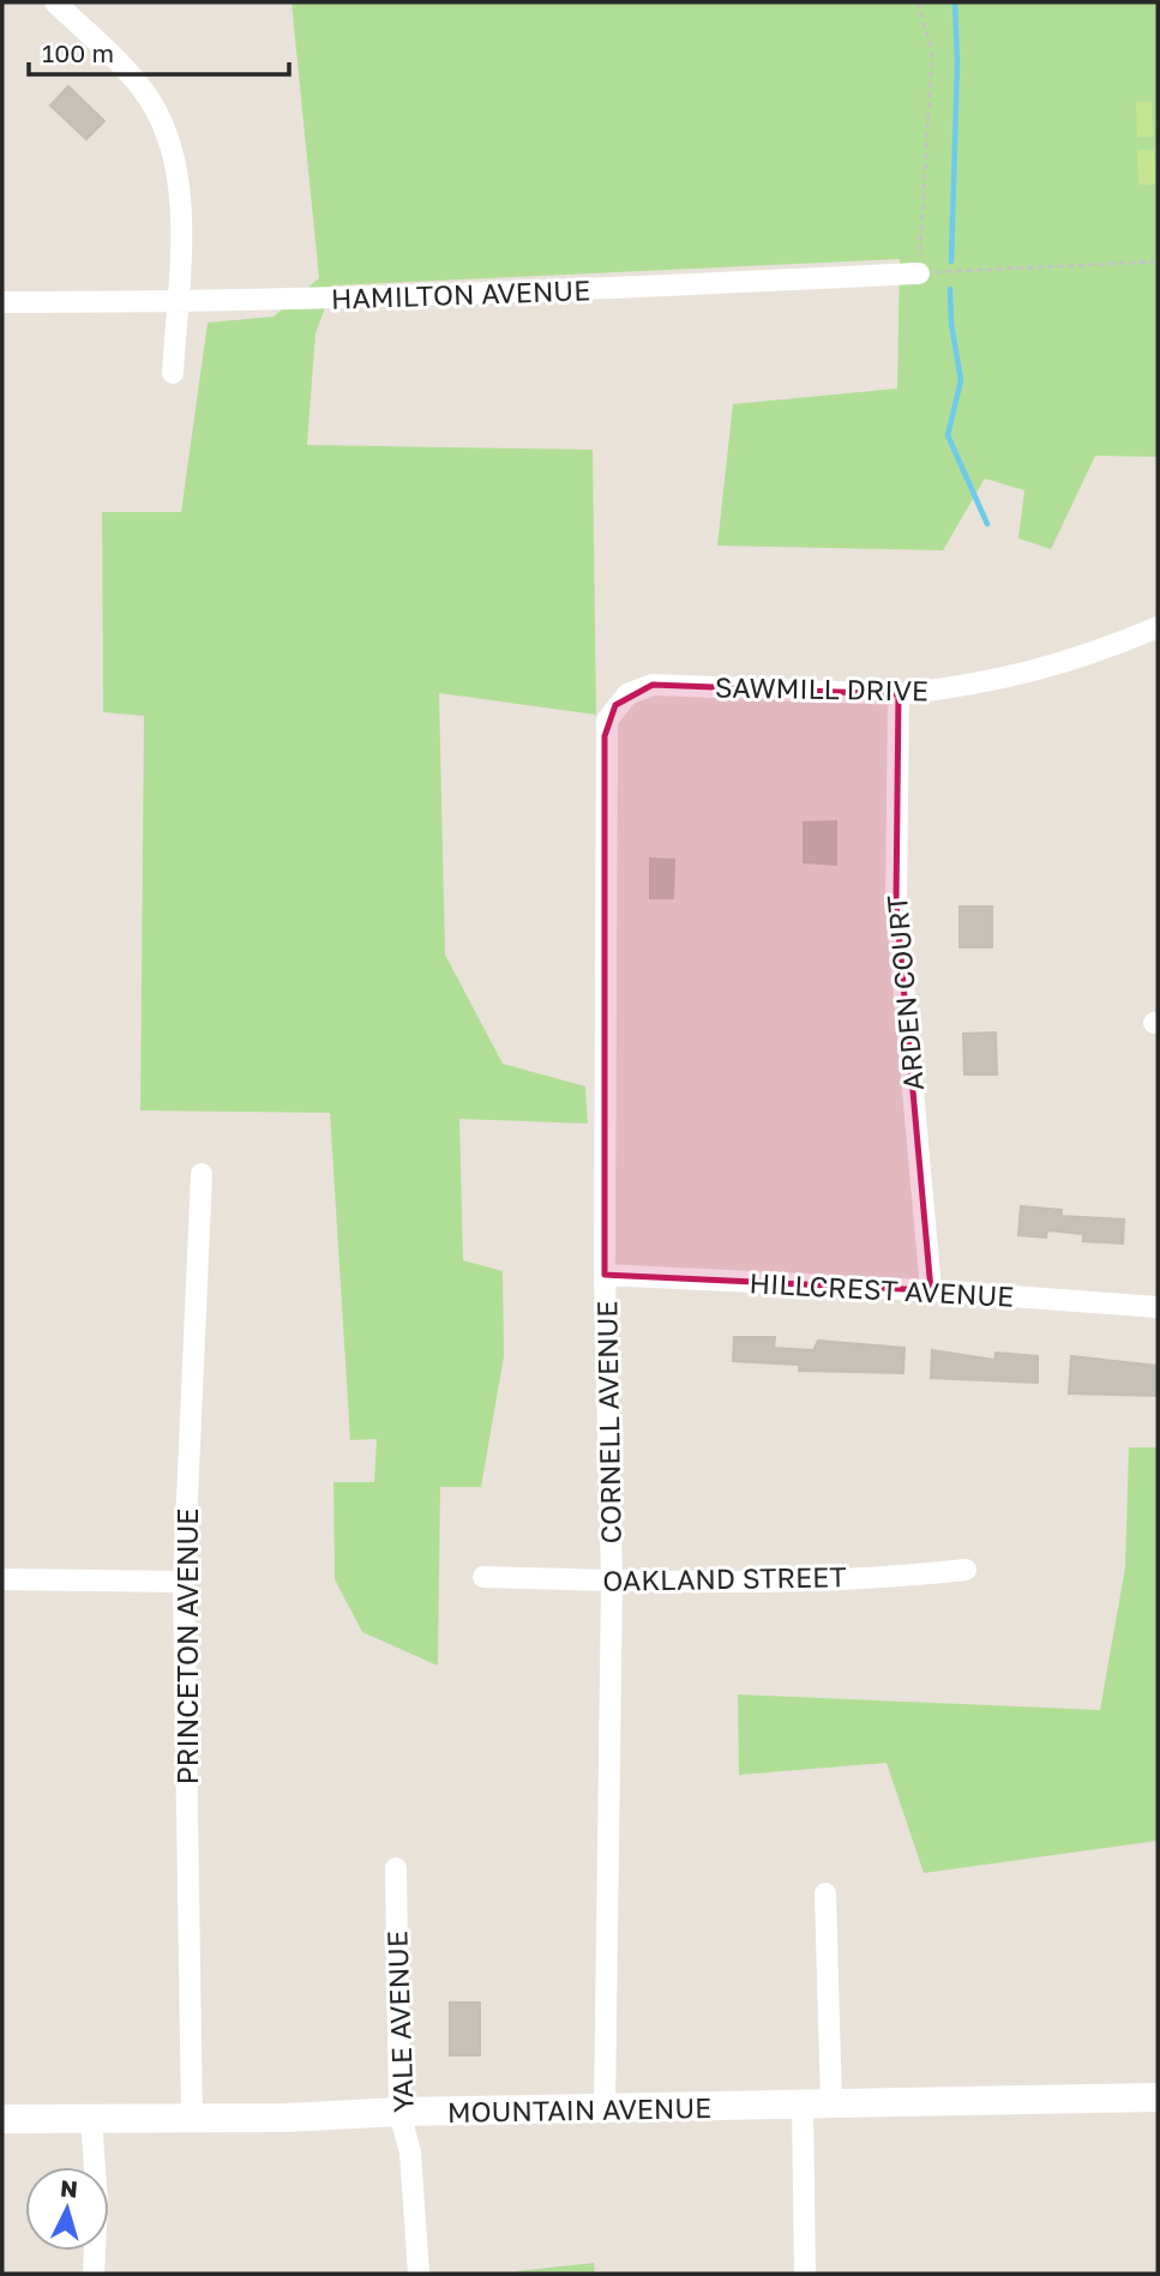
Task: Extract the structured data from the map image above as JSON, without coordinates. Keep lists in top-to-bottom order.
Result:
{
  "streets": {
    "main road": ["MOUNTAIN AVENUE"],
    "street": [
      "HAMILTON AVENUE",
      "SAWMILL DRIVE",
      "ARDEN COURT",
      "HILLCREST AVENUE",
      "CORNELL AVENUE",
      "OAKLAND STREET",
      "PRINCETON AVENUE",
      "YALE AVENUE"
    ]
  },
  "crossings": [
    ["SAWMILL DRIVE", "ARDEN COURT"],
    ["SAWMILL DRIVE", "CORNELL AVENUE"],
    ["ARDEN COURT", "HILLCREST AVENUE"],
    ["HILLCREST AVENUE", "CORNELL AVENUE"],
    ["CORNELL AVENUE", "OAKLAND STREET"],
    ["CORNELL AVENUE", "MOUNTAIN AVENUE"],
    ["PRINCETON AVENUE", "MOUNTAIN AVENUE"],
    ["YALE AVENUE", "MOUNTAIN AVENUE"]
  ],
  "scale_bar": "100 m",
  "north": "top"
}
